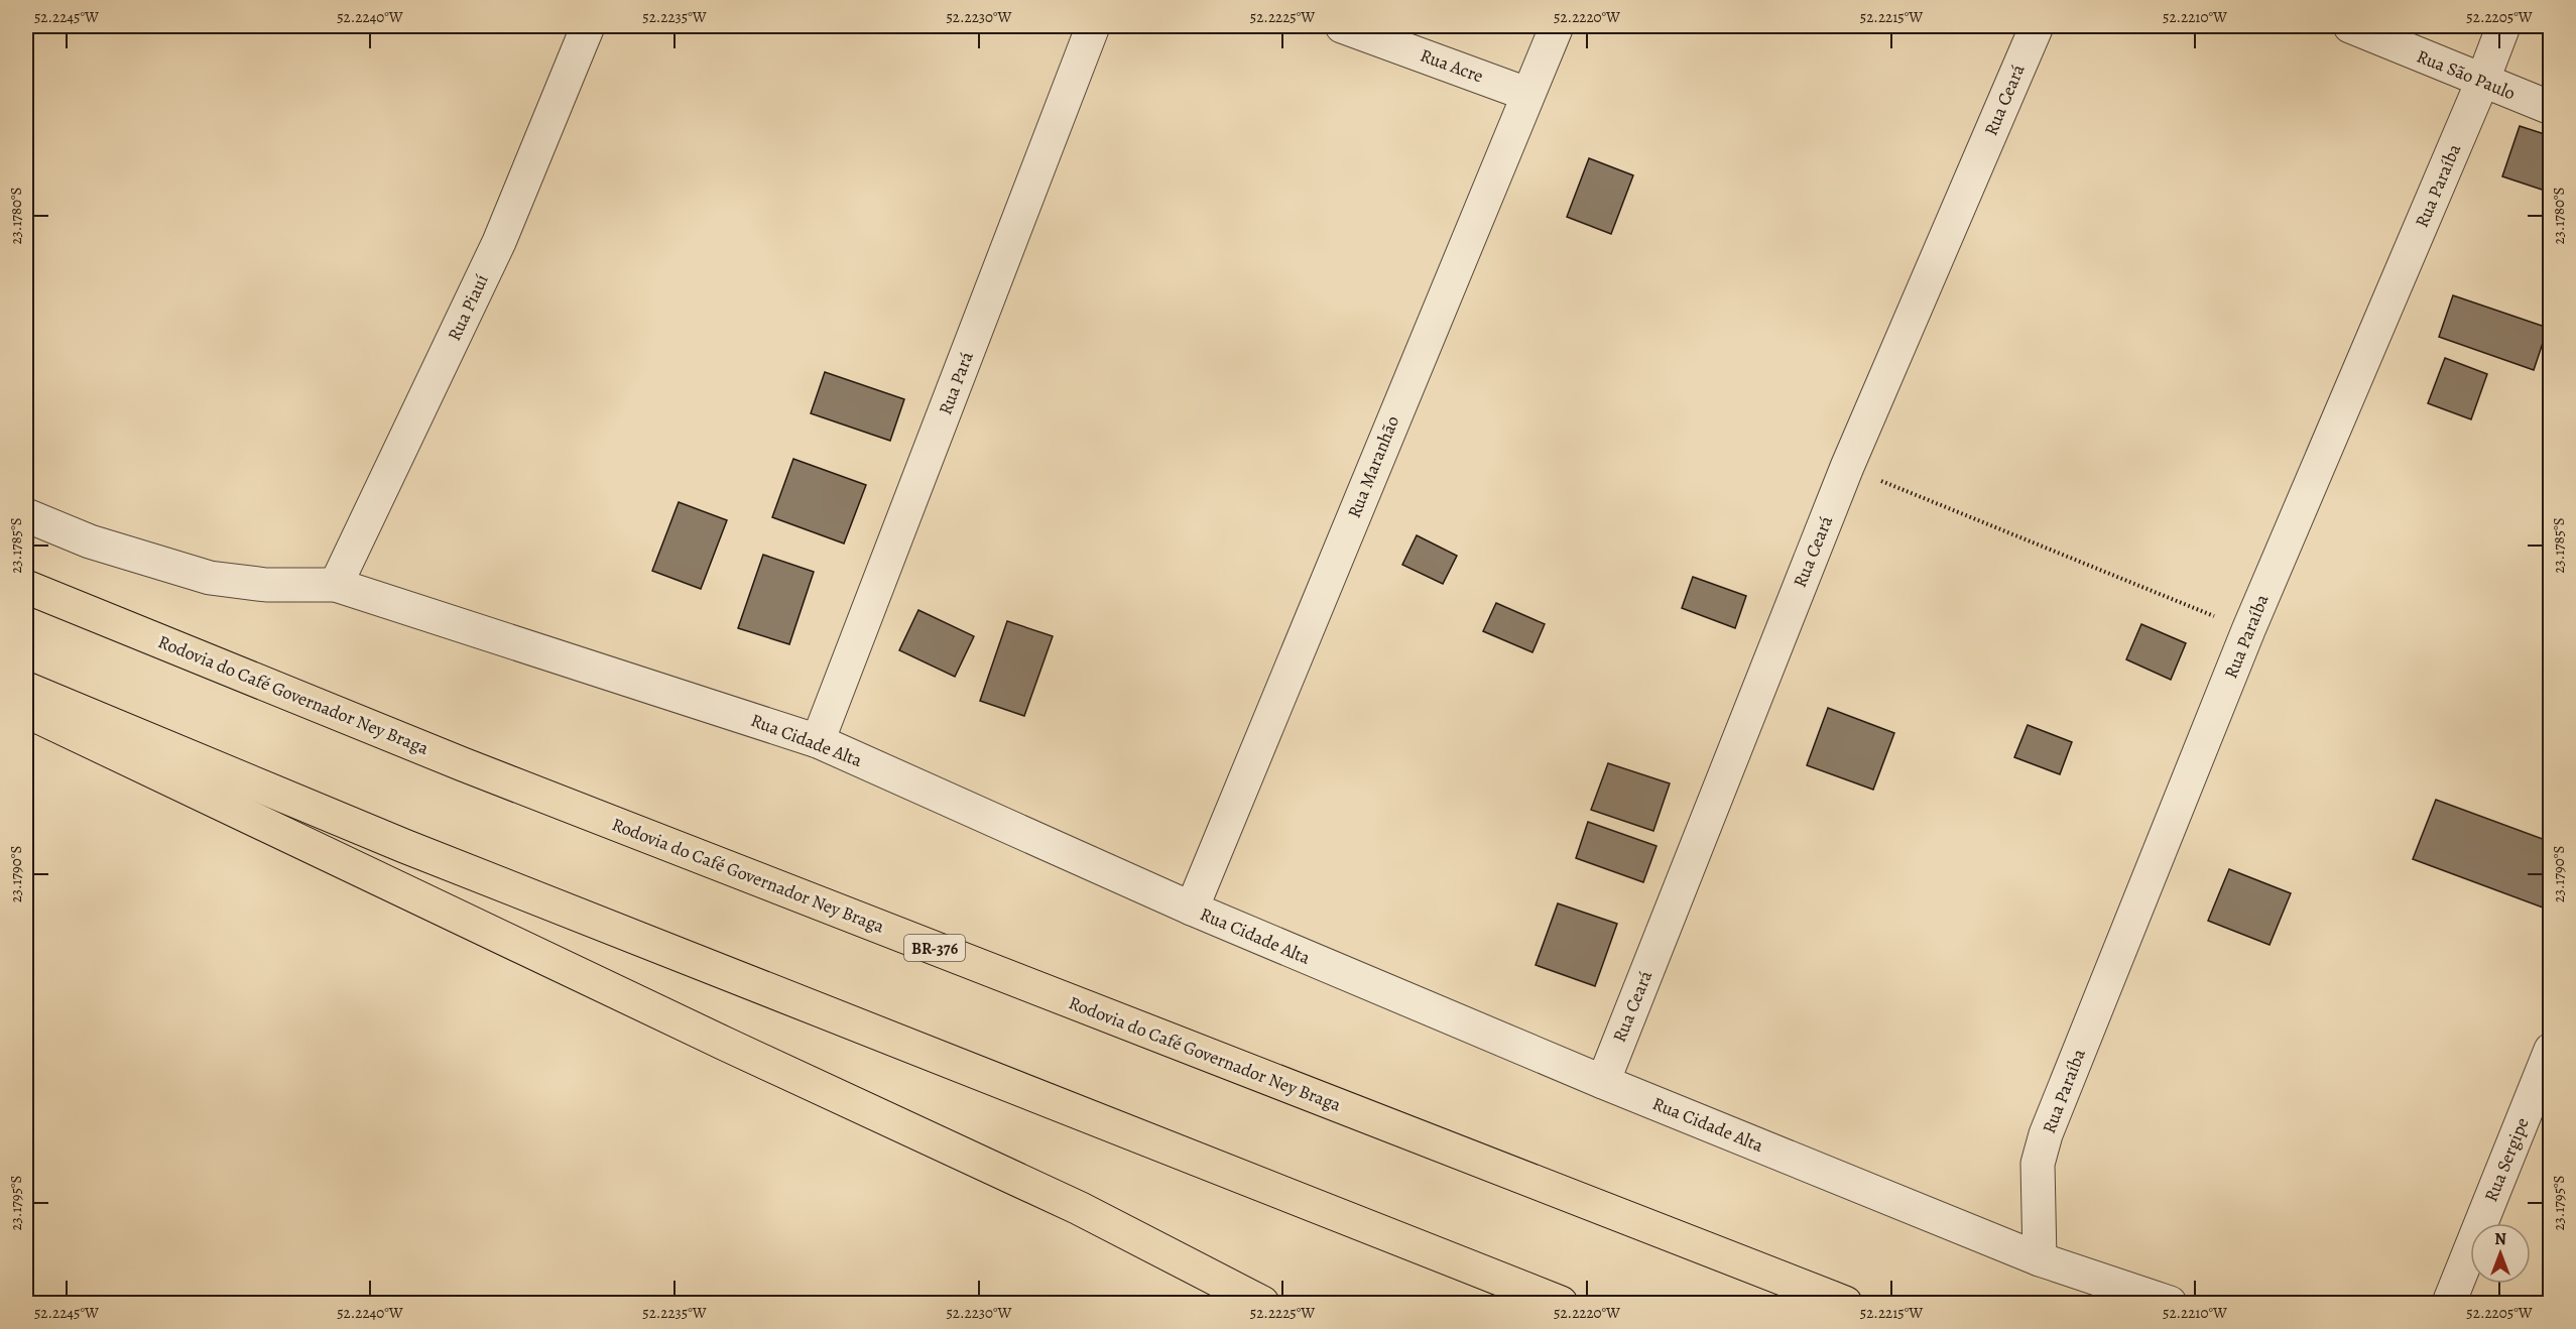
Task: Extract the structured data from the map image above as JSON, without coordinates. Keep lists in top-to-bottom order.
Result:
{
  "streets": {
    "highway": ["Rodovia do Café Governador Ney Braga", "BR-376"],
    "street": [
      "Rua Acre",
      "Rua São Paulo",
      "Rua Ceará",
      "Rua Paraíba",
      "Rua Piauí",
      "Rua Pará",
      "Rua Maranhão",
      "Rua Cidade Alta",
      "Rua Sergipe"
    ]
  },
  "crossings": [
    ["Rua Acre", "Rua Maranhão"],
    ["Rua São Paulo", "Rua Paraíba"],
    ["Rua Ceará", "Rua Cidade Alta"],
    ["Rua Paraíba", "Rua Cidade Alta"],
    ["Rua Piauí", "Rua Cidade Alta"],
    ["Rua Pará", "Rua Cidade Alta"],
    ["Rua Maranhão", "Rua Cidade Alta"]
  ],
  "north": "top",
  "coordinates": [
    "52.2245°W",
    "52.2240°W",
    "52.2235°W",
    "52.2230°W",
    "52.2225°W",
    "52.2220°W",
    "52.2215°W",
    "52.2210°W",
    "52.2205°W",
    "23.1780°S",
    "23.1785°S",
    "23.1790°S",
    "23.1795°S"
  ]
}
